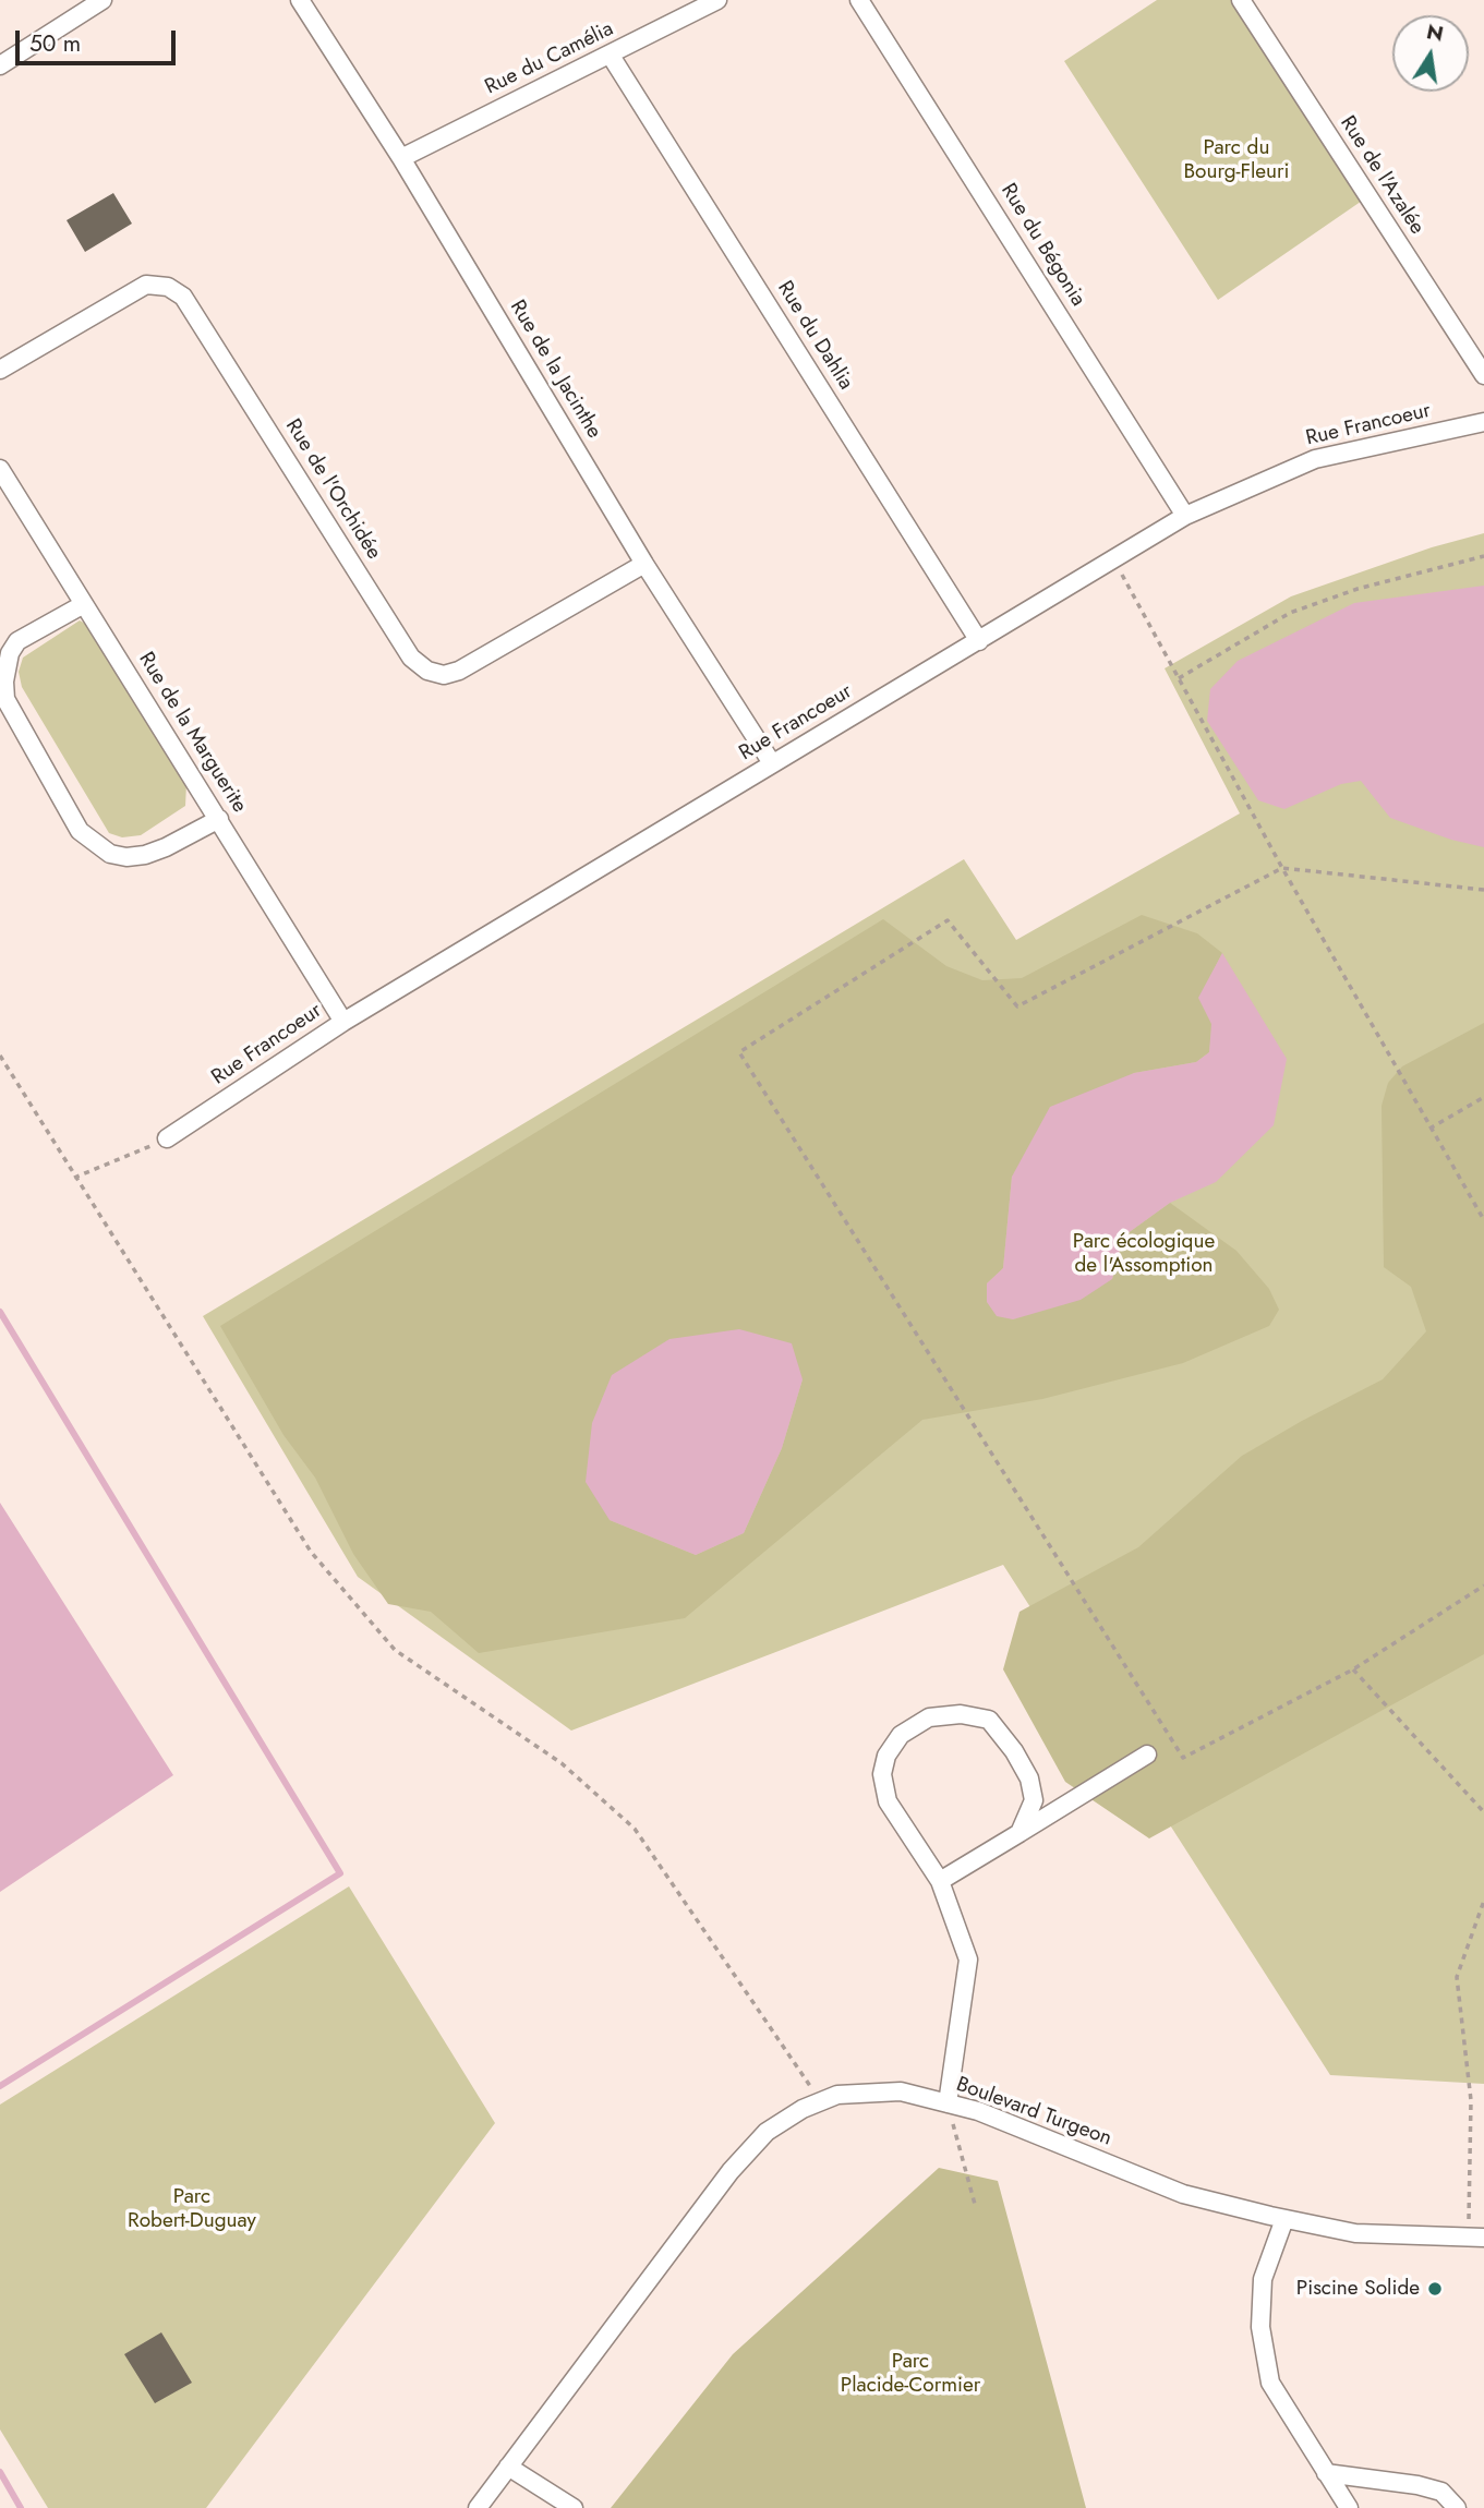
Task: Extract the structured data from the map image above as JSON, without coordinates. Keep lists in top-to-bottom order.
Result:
{
  "streets": {
    "street": [
      "Rue du Camélia",
      "Rue de l'Azalée",
      "Rue du Bégonia",
      "Rue du Dahlia",
      "Rue de la Jacinthe",
      "Rue Francoeur",
      "Rue de l'Orchidée",
      "Rue de la Marguerite",
      "Boulevard Turgeon"
    ]
  },
  "crossings": [
    ["Rue du Camélia", "Rue du Dahlia"],
    ["Rue du Camélia", "Rue de la Jacinthe"],
    ["Rue du Bégonia", "Rue Francoeur"],
    ["Rue du Dahlia", "Rue Francoeur"],
    ["Rue de la Jacinthe", "Rue Francoeur"],
    ["Rue de la Jacinthe", "Rue de l'Orchidée"],
    ["Rue Francoeur", "Rue de la Marguerite"]
  ],
  "parks": [
    "Parc du Bourg-Fleuri",
    "Parc écologique de l'Assomption",
    "Parc Robert-Duguay",
    "Parc Placide-Cormier"
  ],
  "places": ["Piscine Solide"],
  "scale_bar": "50 m",
  "north": "top"
}
